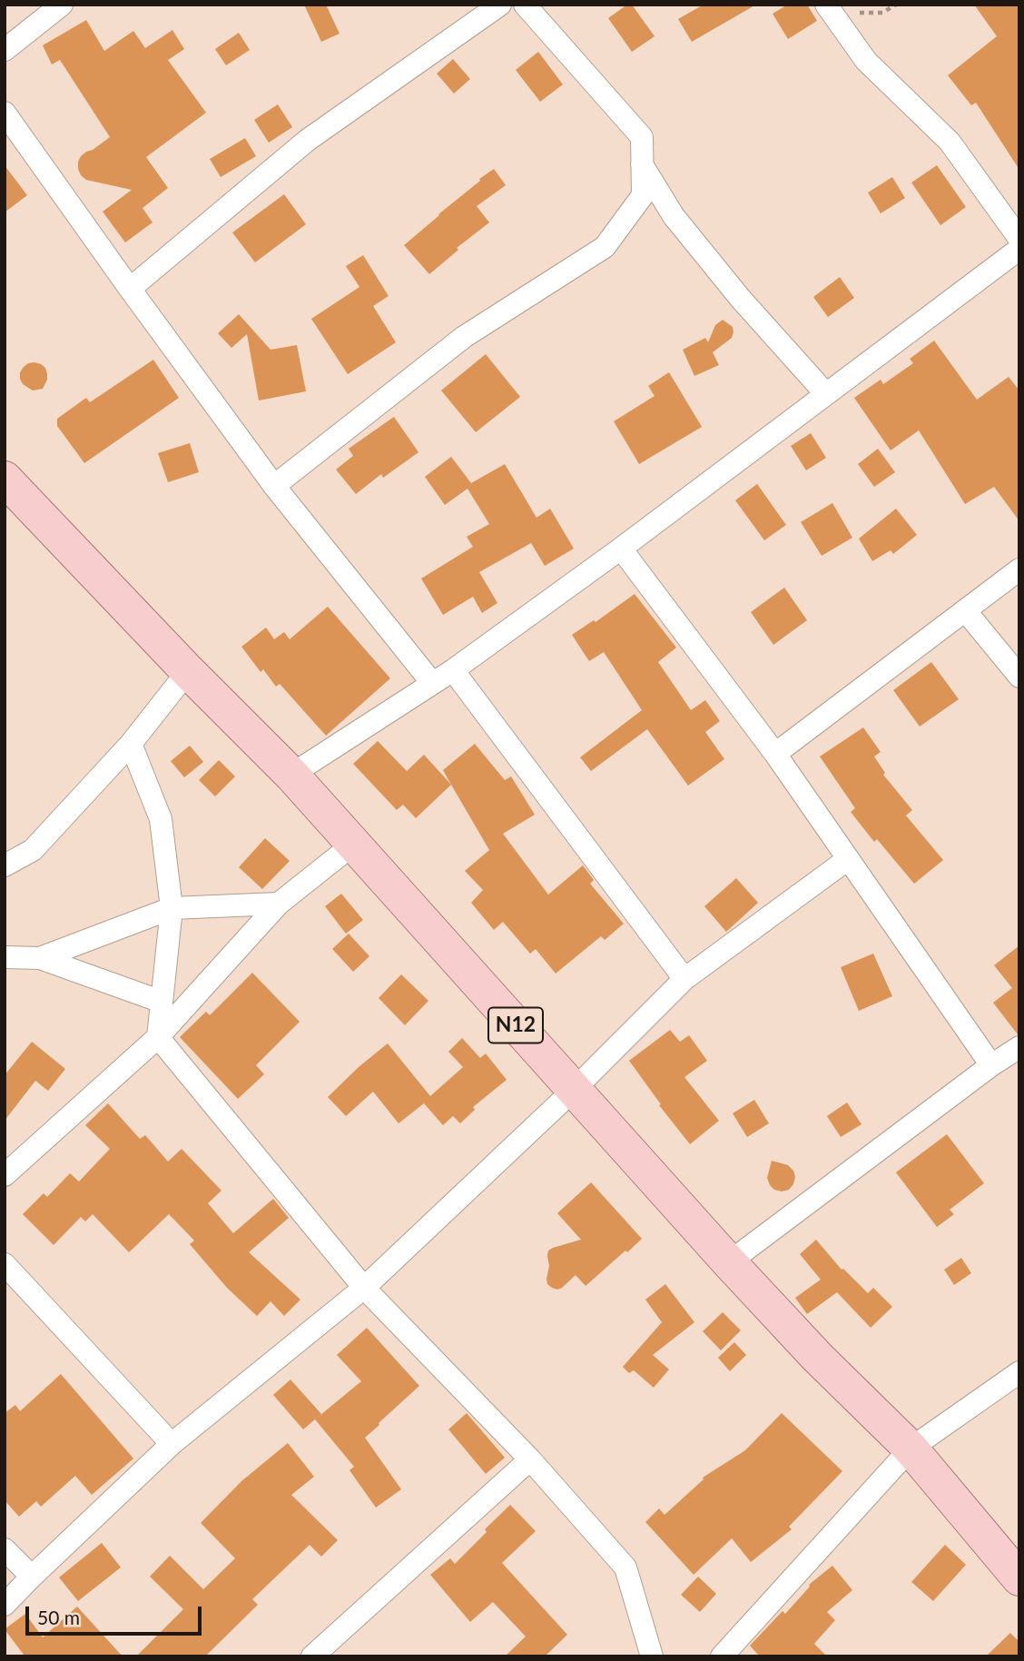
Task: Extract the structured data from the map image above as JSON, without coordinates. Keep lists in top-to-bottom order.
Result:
{
  "streets": {
    "main road": ["N12"]
  },
  "scale_bar": "50 m"
}
